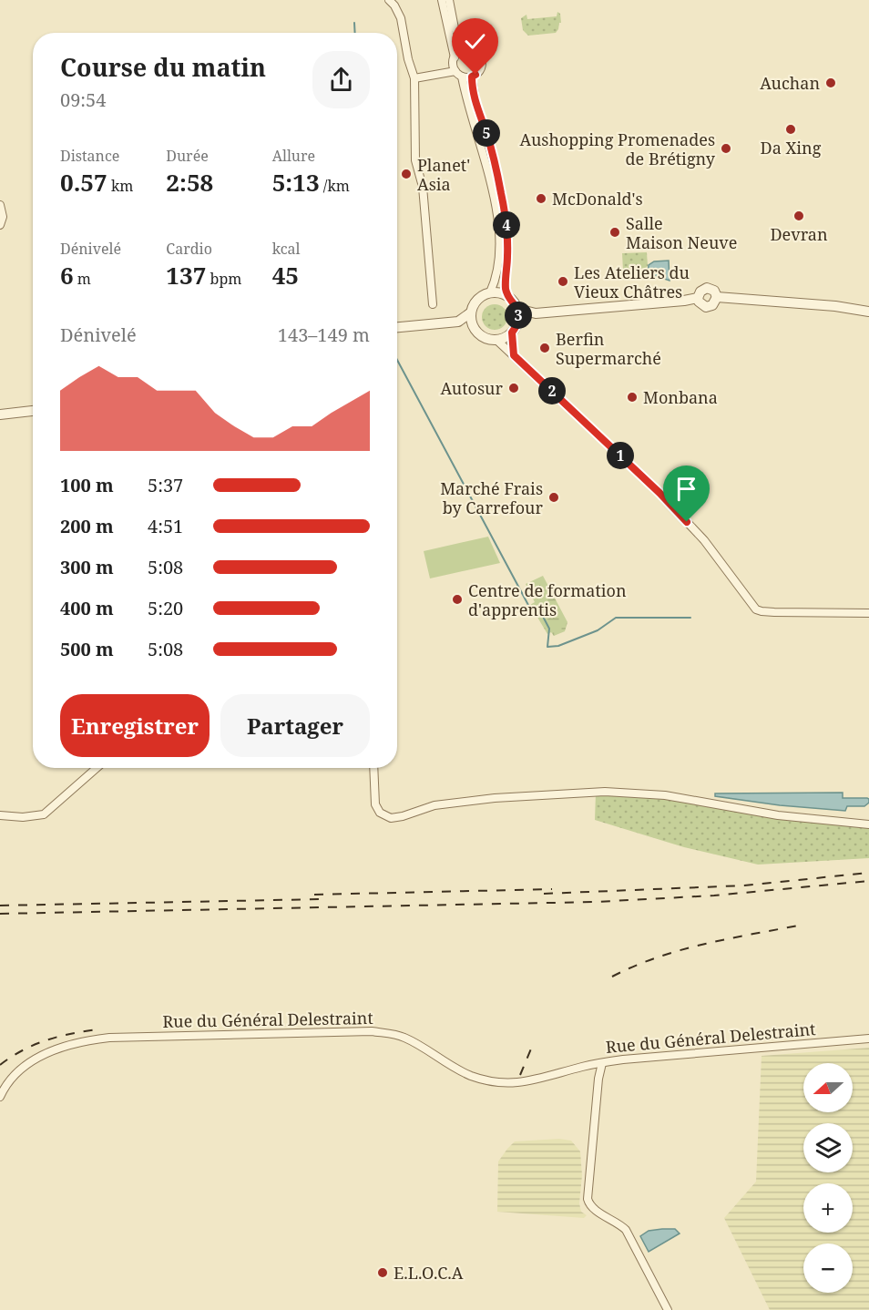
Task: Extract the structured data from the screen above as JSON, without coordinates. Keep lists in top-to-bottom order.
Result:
{
  "streets": {
    "street": ["Rue du Général Delestraint"]
  },
  "places": [
    "Auchan",
    "Da Xing",
    "Aushopping Promenades de Brétigny",
    "Planet' Asia",
    "McDonald's",
    "Devran",
    "Salle Maison Neuve",
    "Les Ateliers du Vieux Châtres",
    "Berfin Supermarché",
    "Autosur",
    "Monbana",
    "Marché Frais by Carrefour",
    "Centre de formation d'apprentis",
    "E.L.O.C.A"
  ],
  "north": "left",
  "page": {
    "heading": ["Course du matin", "09:54"],
    "pins": [
      "5",
      "4",
      "3",
      "2",
      "1"
    ],
    "stats": [
      ["Distance", "0.57 km"],
      ["Durée", "2:58"],
      ["Allure", "5:13 /km"],
      ["Dénivelé", "6 m"],
      ["Cardio", "137 bpm"],
      ["kcal", "45"]
    ],
    "chart": ["Dénivelé", "143–149 m"],
    "list": [
      {
        "name": "100 m",
        "note": "5:37"
      },
      {
        "name": "200 m",
        "note": "4:51"
      },
      {
        "name": "300 m",
        "note": "5:08"
      },
      {
        "name": "400 m",
        "note": "5:20"
      },
      {
        "name": "500 m",
        "note": "5:08"
      }
    ],
    "buttons": ["Enregistrer", "Partager"],
    "map_buttons": ["+", "−"]
  }
}
